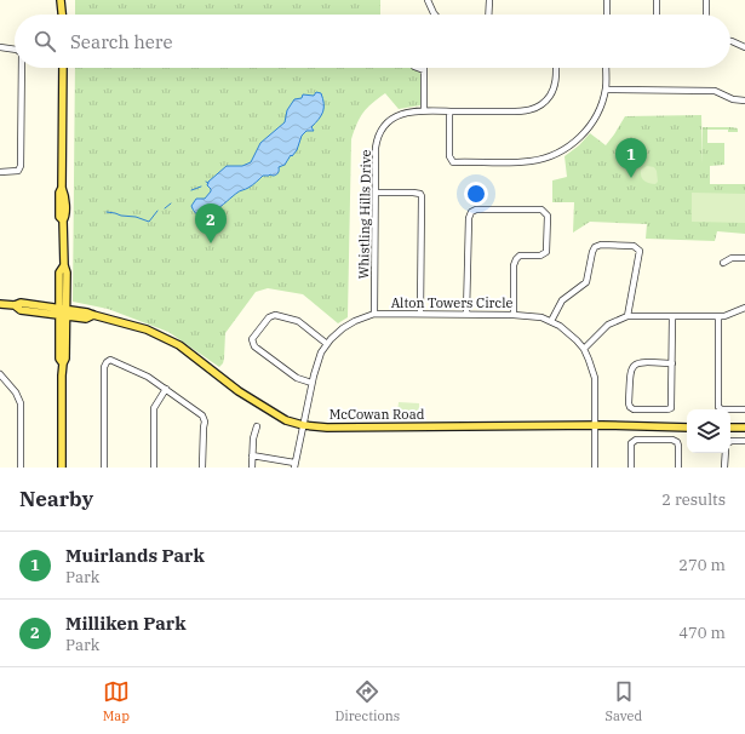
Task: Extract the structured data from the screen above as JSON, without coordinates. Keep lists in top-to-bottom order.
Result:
{
  "streets": {
    "main road": ["McCowan Road"],
    "street": ["Whistling Hills Drive", "Alton Towers Circle"]
  },
  "crossings": [
    ["Whistling Hills Drive", "Alton Towers Circle"],
    ["Alton Towers Circle", "McCowan Road"]
  ],
  "page": {
    "search": "Search here",
    "pins": ["1", "2"],
    "heading": ["Nearby", "2 results"],
    "list": [
      {
        "mark": "1",
        "name": "Muirlands Park",
        "note": "Park",
        "value": "270 m"
      },
      {
        "mark": "2",
        "name": "Milliken Park",
        "note": "Park",
        "value": "470 m"
      }
    ],
    "nav": ["Map", "Directions", "Saved"]
  }
}
